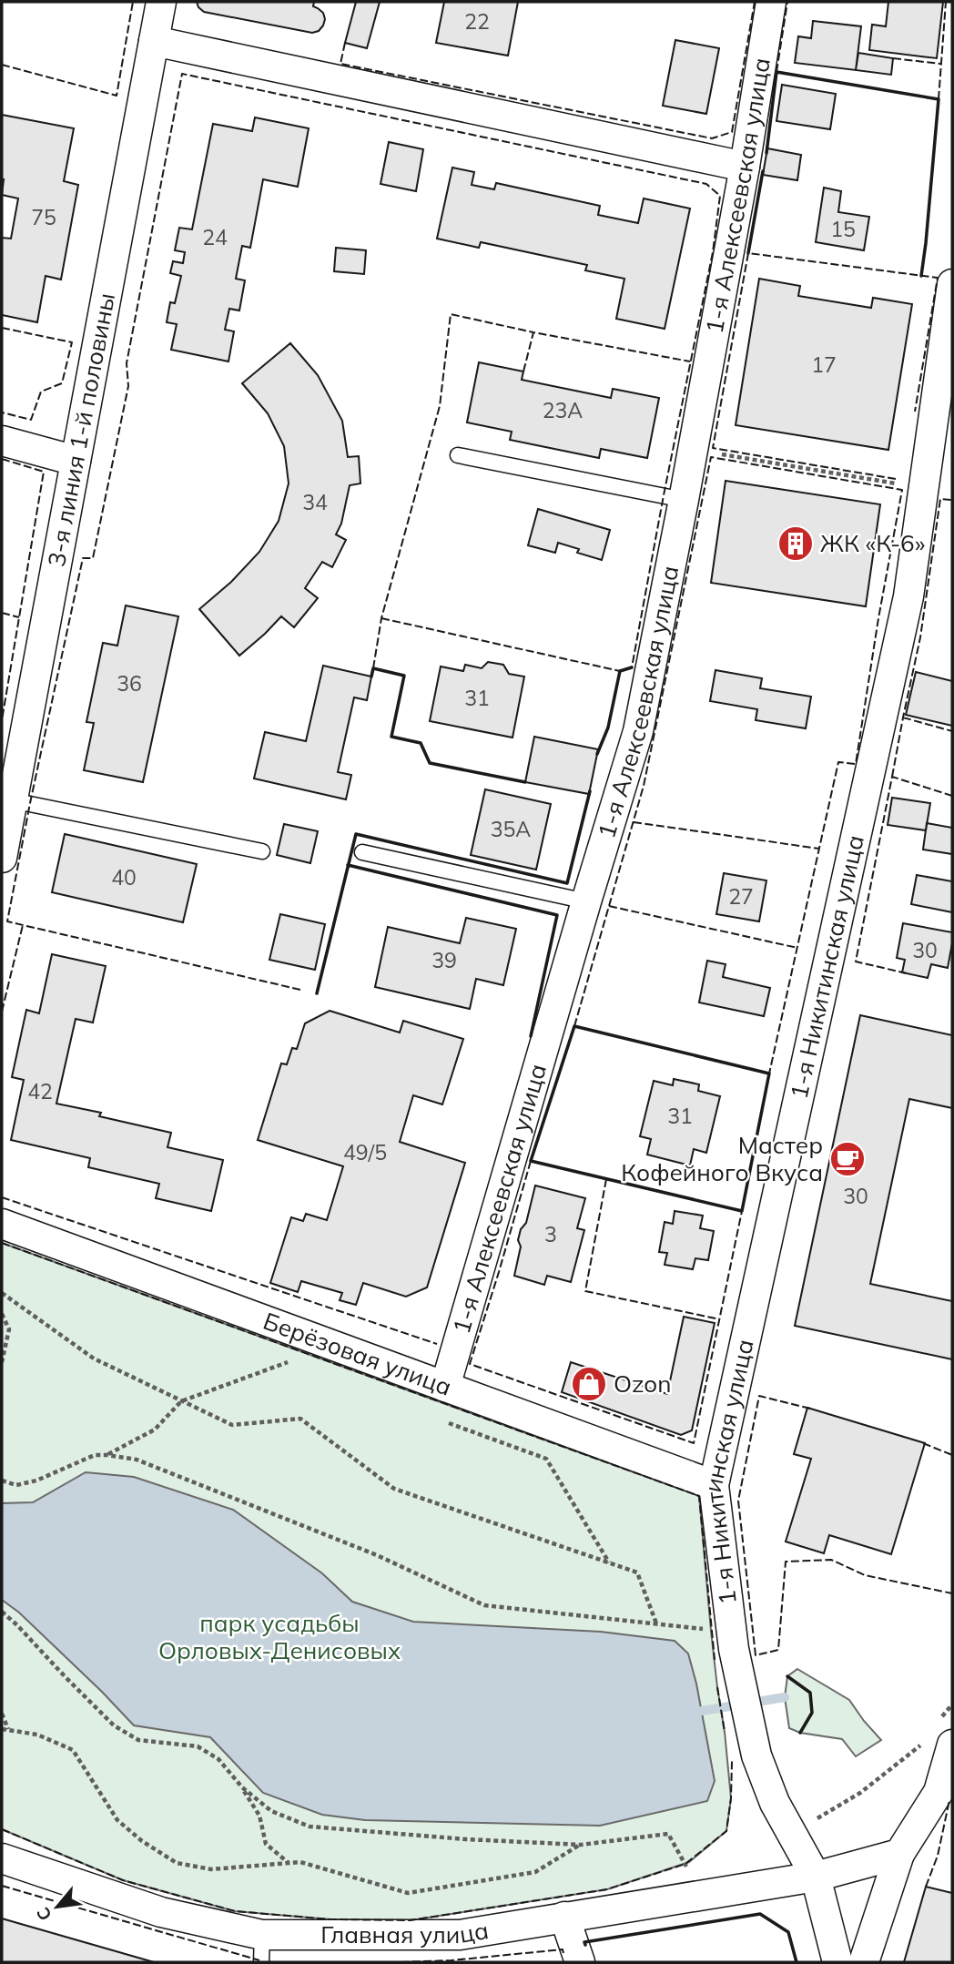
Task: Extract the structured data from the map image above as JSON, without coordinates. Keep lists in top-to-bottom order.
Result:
{
  "streets": {
    "street": [
      "1-я Алексеевская улица",
      "3-я линия 1-й половины",
      "1-я Никитинская улица",
      "Берёзовая улица",
      "Главная улица"
    ]
  },
  "crossings": [
    ["1-я Алексеевская улица", "Берёзовая улица"],
    ["1-я Никитинская улица", "Берёзовая улица"]
  ],
  "parks": ["парк усадьбы Орловых-Денисовых"],
  "places": {
    "building": ["ЖК «К-6»"],
    "cafe": ["Мастер Кофейного Вкуса"],
    "shop": ["Ozon"]
  },
  "house_numbers": [
    "22",
    "75",
    "15",
    "24",
    "17",
    "23А",
    "34",
    "36",
    "31",
    "35А",
    "40",
    "27",
    "30",
    "39",
    "42",
    "31",
    "49/5",
    "30",
    "3"
  ],
  "north": "bottom left"
}
